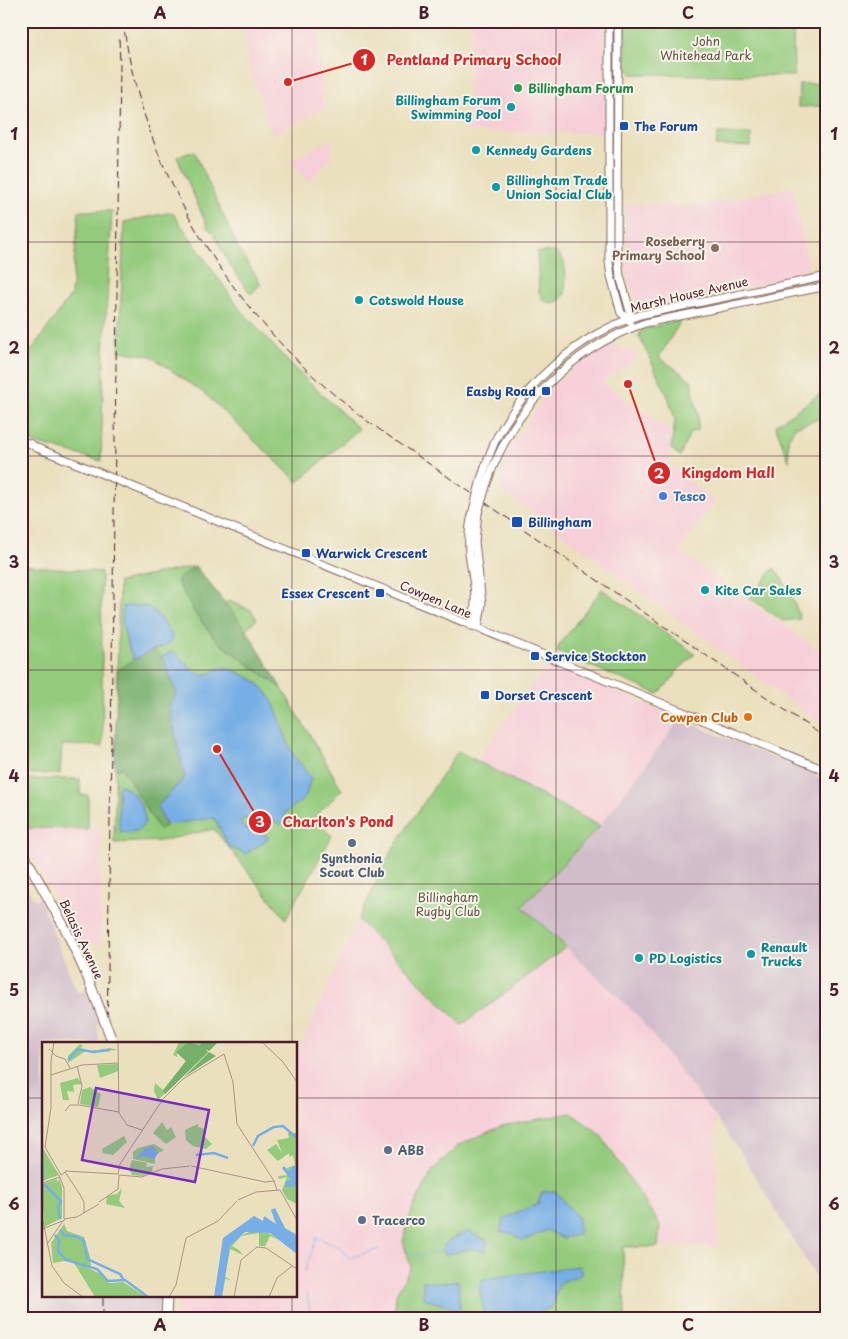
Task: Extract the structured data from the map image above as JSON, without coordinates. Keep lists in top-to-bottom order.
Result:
{
  "streets": {
    "main road": ["Belasis Avenue"],
    "street": ["Marsh House Avenue", "Cowpen Lane"]
  },
  "crossings": [
    ["Marsh House Avenue", "Cowpen Lane"]
  ],
  "parks": ["John Whitehead Park", "Billingham Rugby Club"],
  "places": {
    "other": [
      "Pentland Primary School",
      "Billingham Forum",
      "Billingham Forum Swimming Pool",
      "Kennedy Gardens",
      "Billingham Trade Union Social Club",
      "Roseberry Primary School",
      "Cotswold House",
      "Kingdom Hall",
      "Tesco",
      "Kite Car Sales",
      "Cowpen Club",
      "Charlton's Pond",
      "Synthonia Scout Club",
      "Renault Trucks",
      "PD Logistics",
      "ABB",
      "Tracerco"
    ],
    "transit": [
      "The Forum",
      "Easby Road",
      "Billingham",
      "Warwick Crescent",
      "Essex Crescent",
      "Service Stockton",
      "Dorset Crescent"
    ]
  },
  "grid": {
    "columns": ["A", "B", "C"],
    "rows": [
      "1",
      "2",
      "3",
      "4",
      "5",
      "6"
    ]
  }
}
